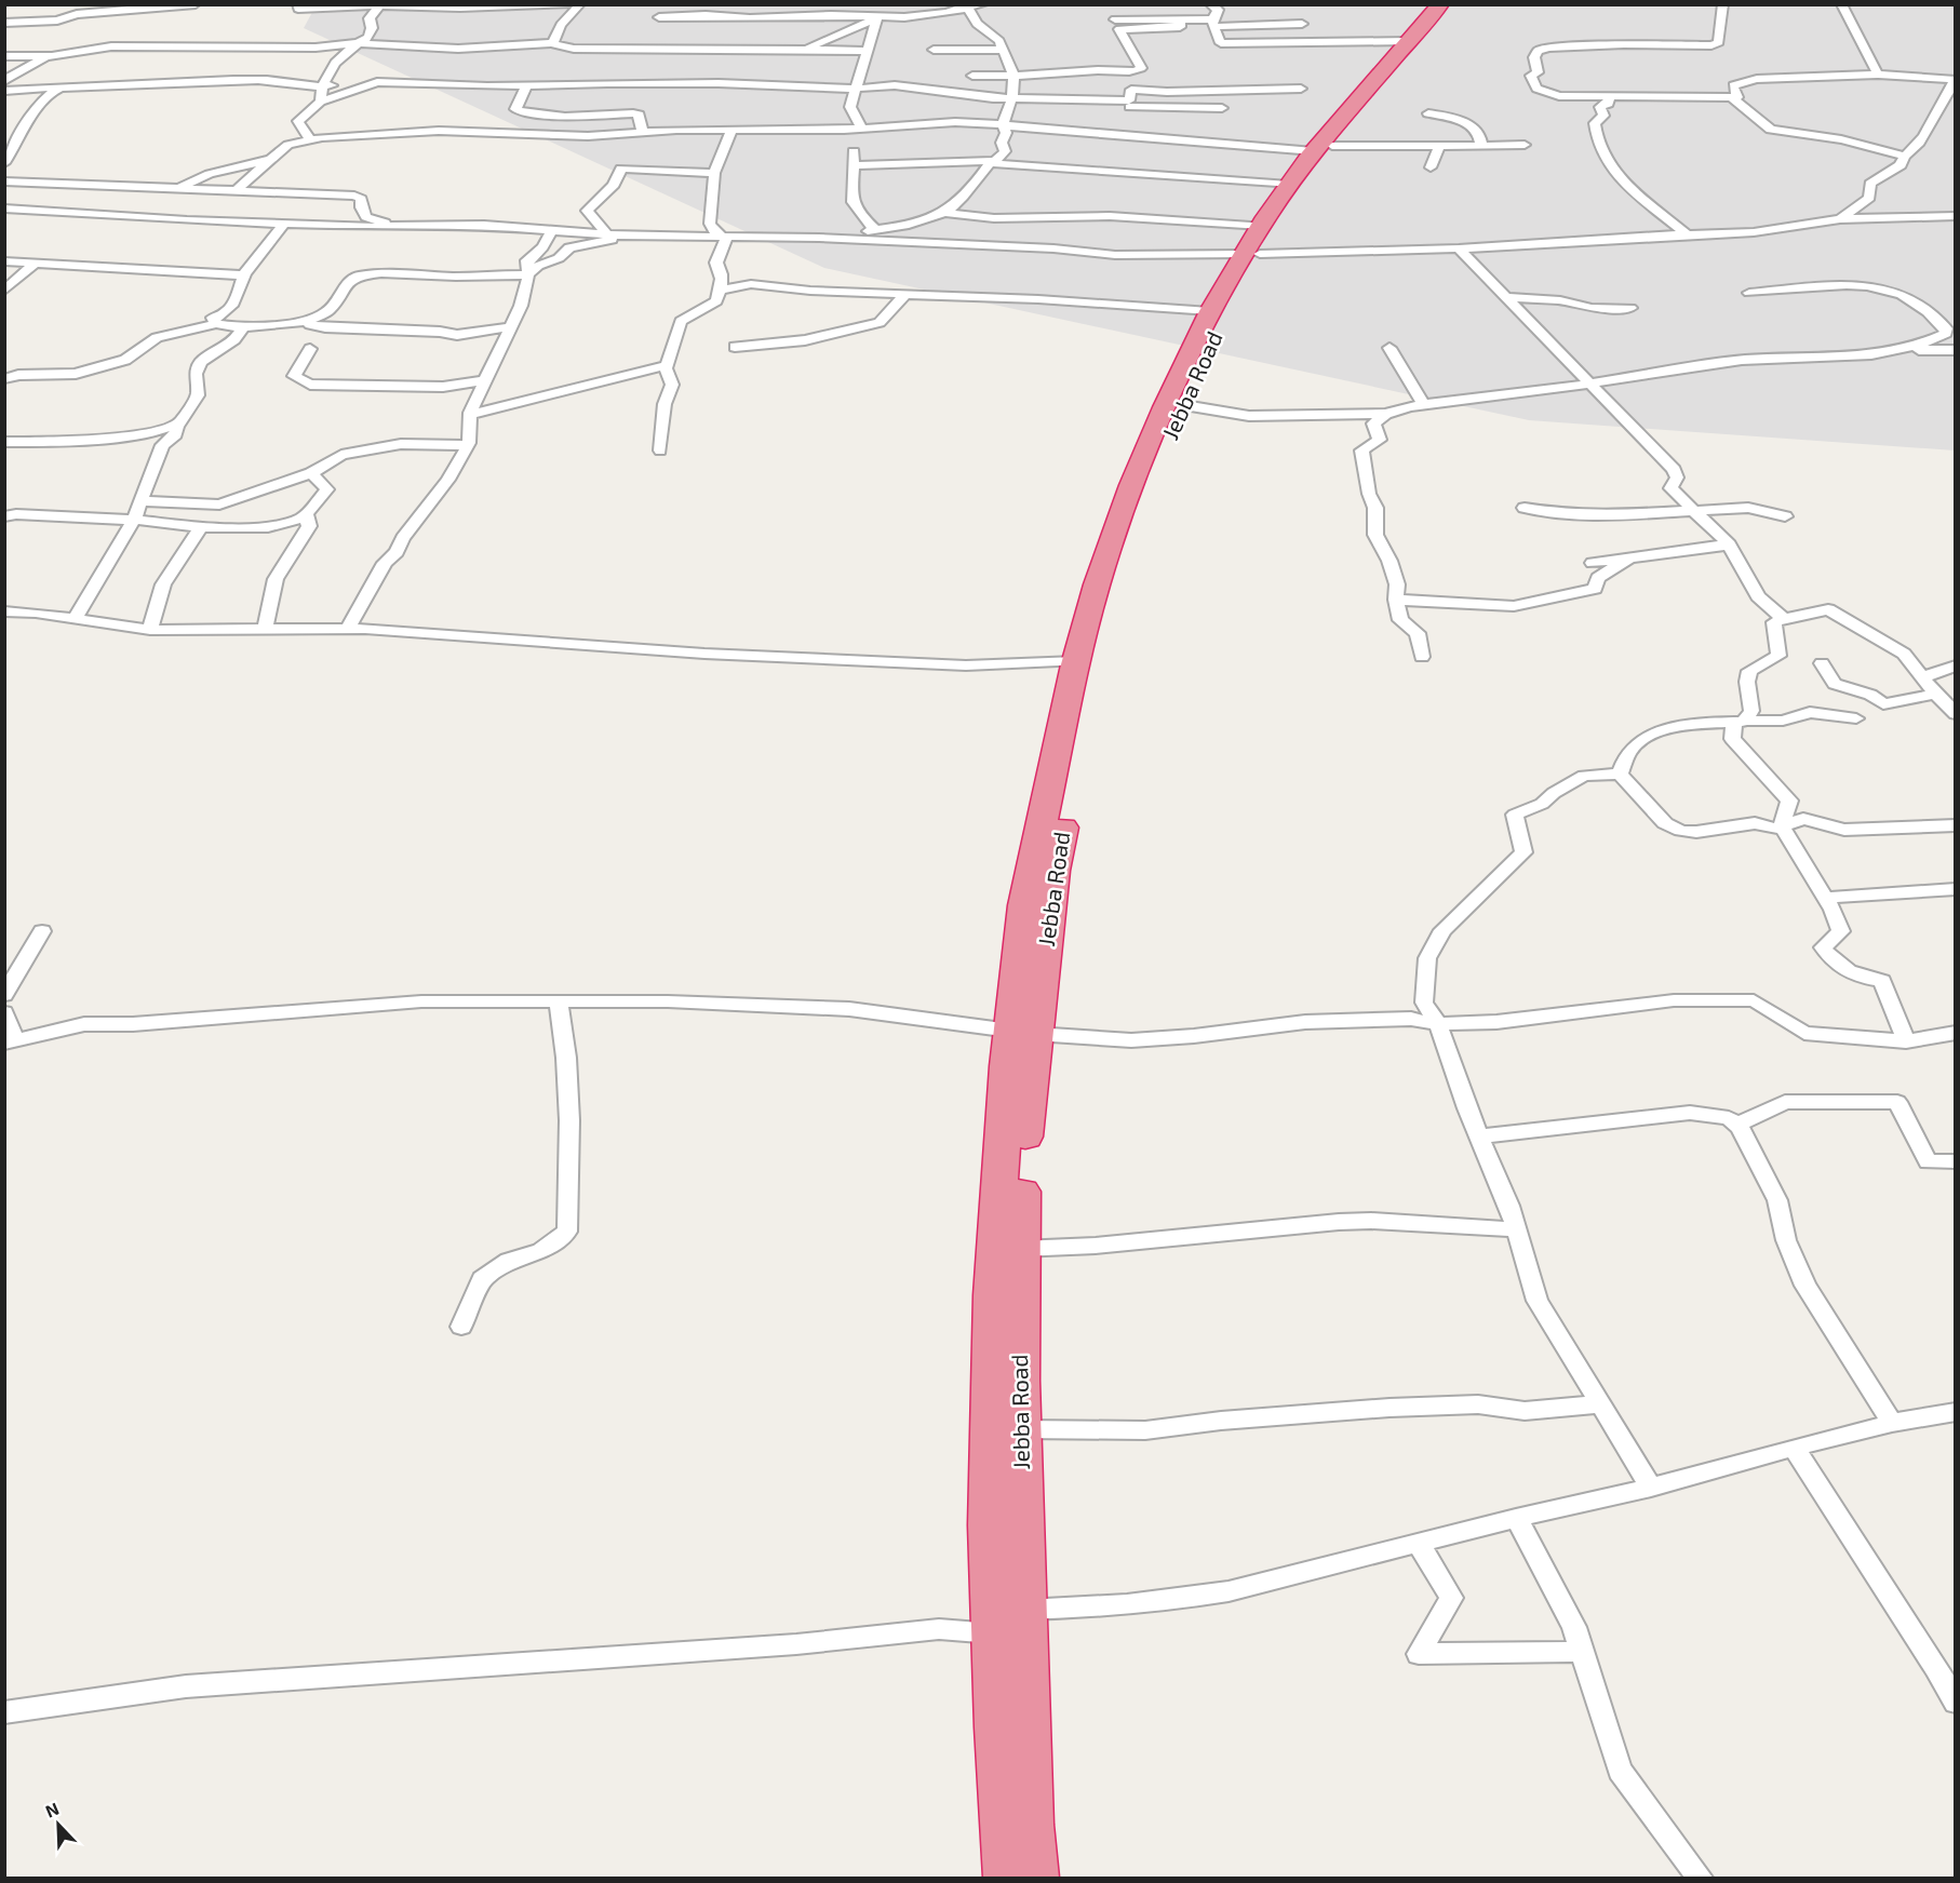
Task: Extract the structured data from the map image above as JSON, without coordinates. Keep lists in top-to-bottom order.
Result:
{
  "streets": {
    "highway": ["Jebba Road"]
  },
  "north": "top left"
}
